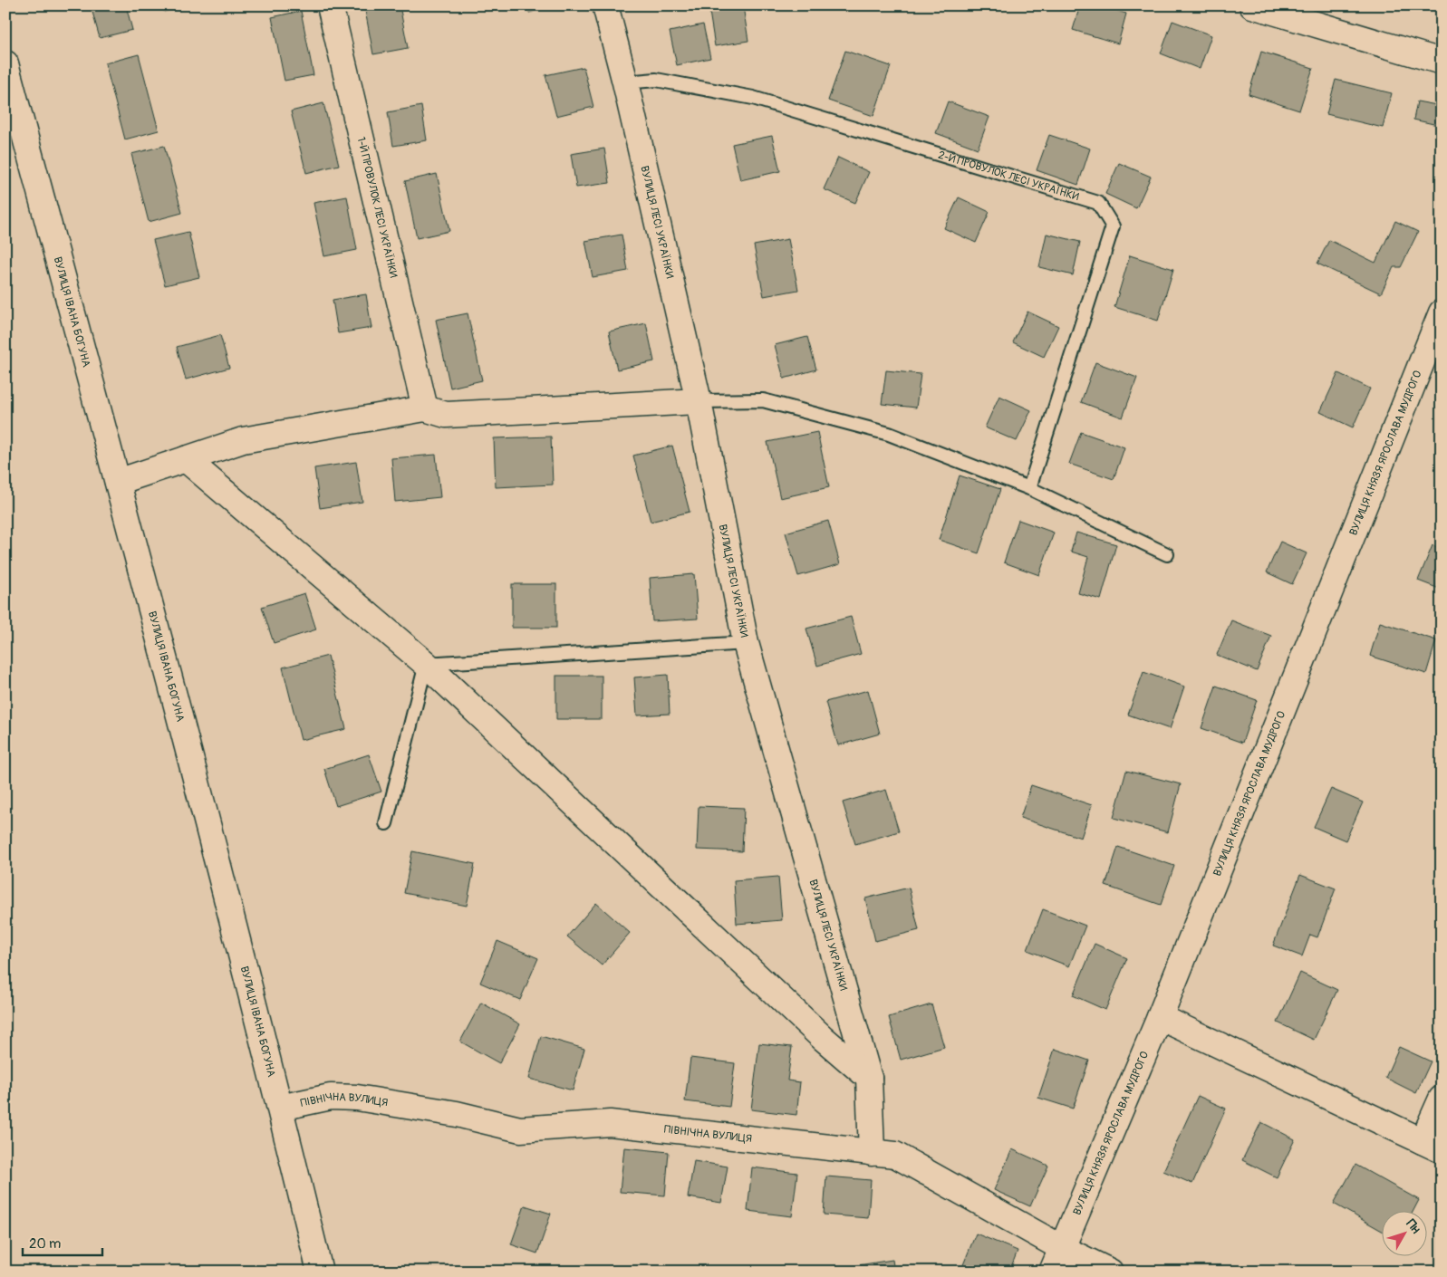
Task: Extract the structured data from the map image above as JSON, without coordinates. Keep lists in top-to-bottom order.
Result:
{
  "streets": {
    "street": [
      "1-Й ПРОВУЛОК ЛЕСІ УКРАЇНКИ",
      "ВУЛИЦЯ ЛЕСІ УКРАЇНКИ",
      "ВУЛИЦЯ ІВАНА БОГУНА",
      "ВУЛИЦЯ КНЯЗЯ ЯРОСЛАВА МУДРОГО",
      "ПІВНІЧНА ВУЛИЦЯ"
    ],
    "lane": ["2-Й ПРОВУЛОК ЛЕСІ УКРАЇНКИ"]
  },
  "crossings": [
    ["2-Й ПРОВУЛОК ЛЕСІ УКРАЇНКИ", "ВУЛИЦЯ ЛЕСІ УКРАЇНКИ"],
    ["ВУЛИЦЯ ЛЕСІ УКРАЇНКИ", "ПІВНІЧНА ВУЛИЦЯ"],
    ["ВУЛИЦЯ ІВАНА БОГУНА", "ПІВНІЧНА ВУЛИЦЯ"],
    ["ВУЛИЦЯ КНЯЗЯ ЯРОСЛАВА МУДРОГО", "ПІВНІЧНА ВУЛИЦЯ"]
  ],
  "scale_bar": "20 m",
  "north": "top right"
}
